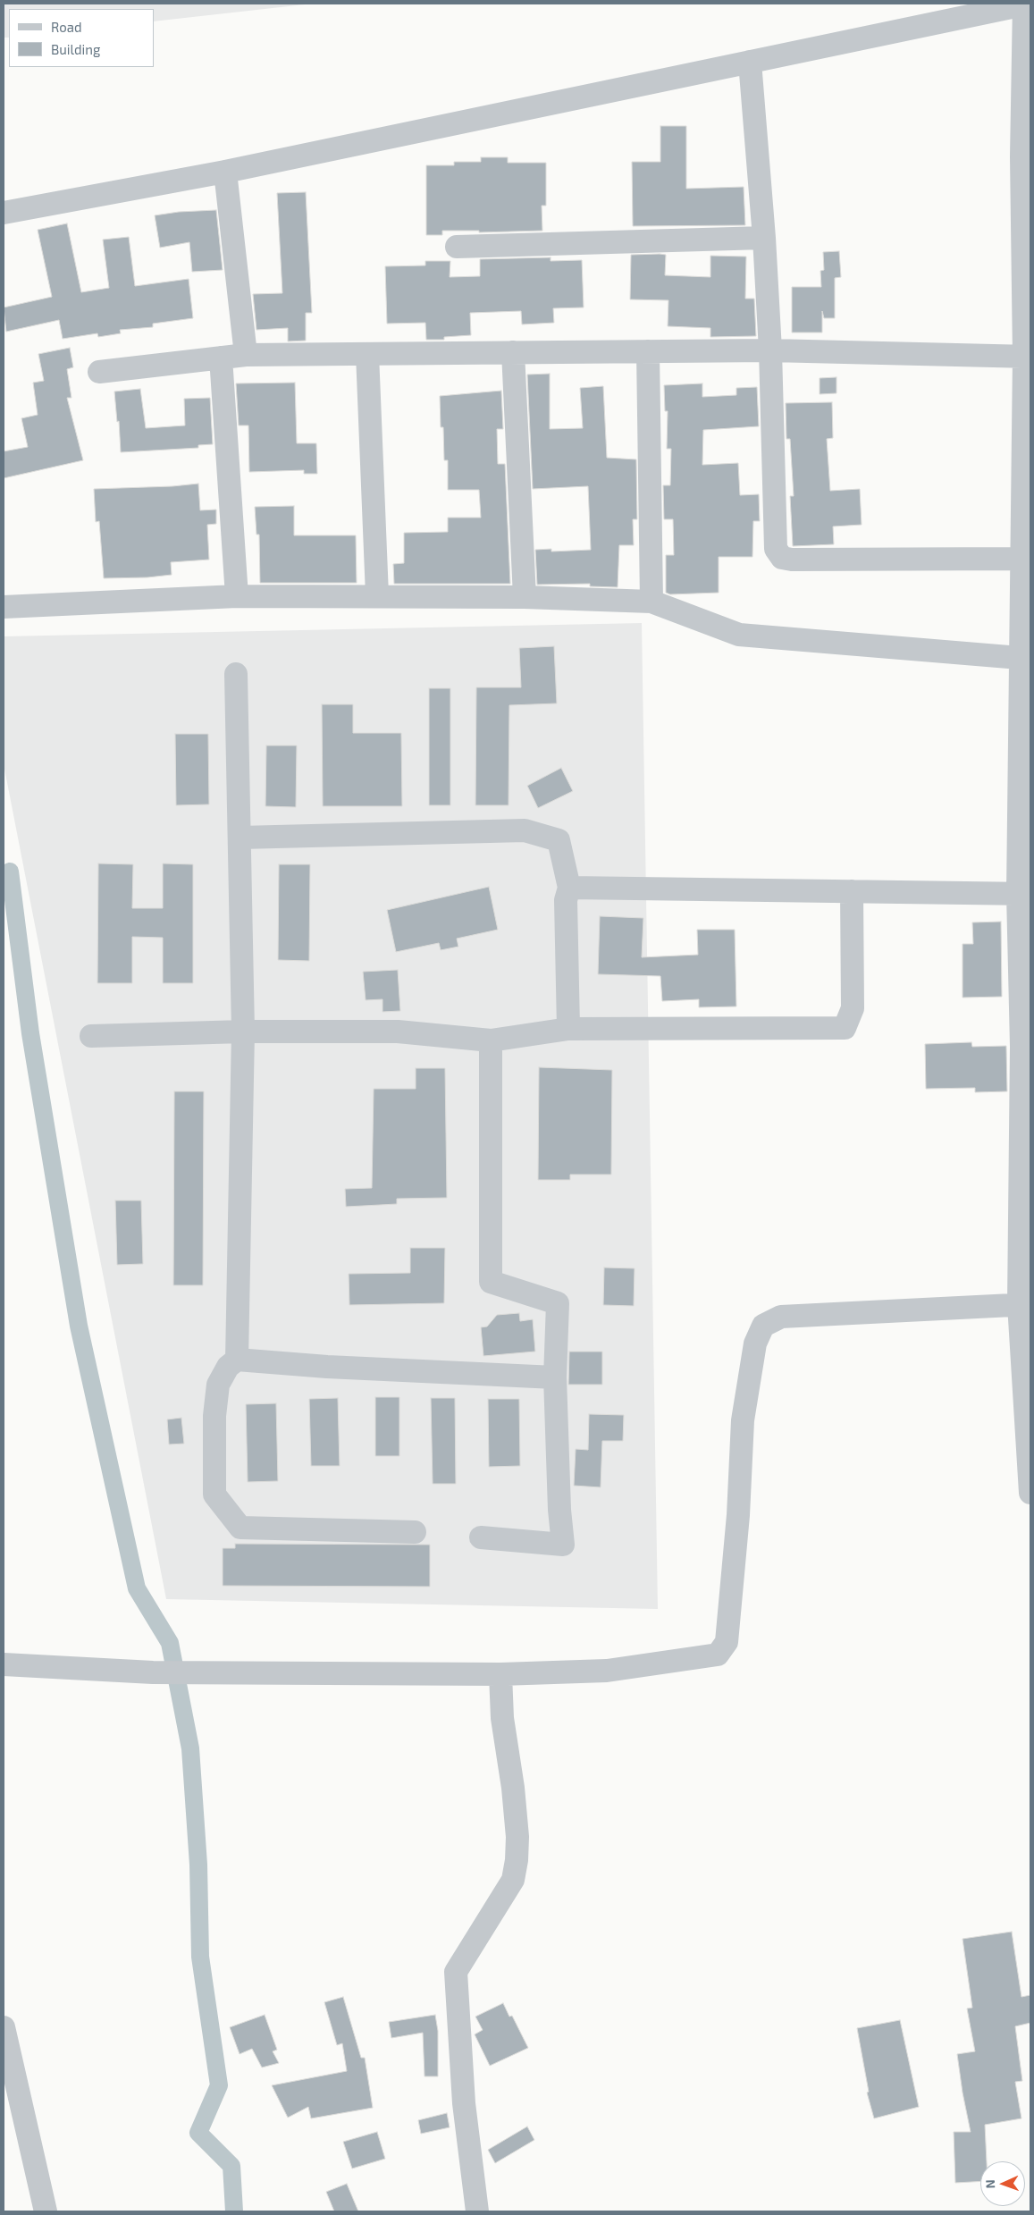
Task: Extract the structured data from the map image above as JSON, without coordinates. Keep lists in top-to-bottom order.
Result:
{
  "legend": ["Road", "Building"],
  "north": "left"
}
